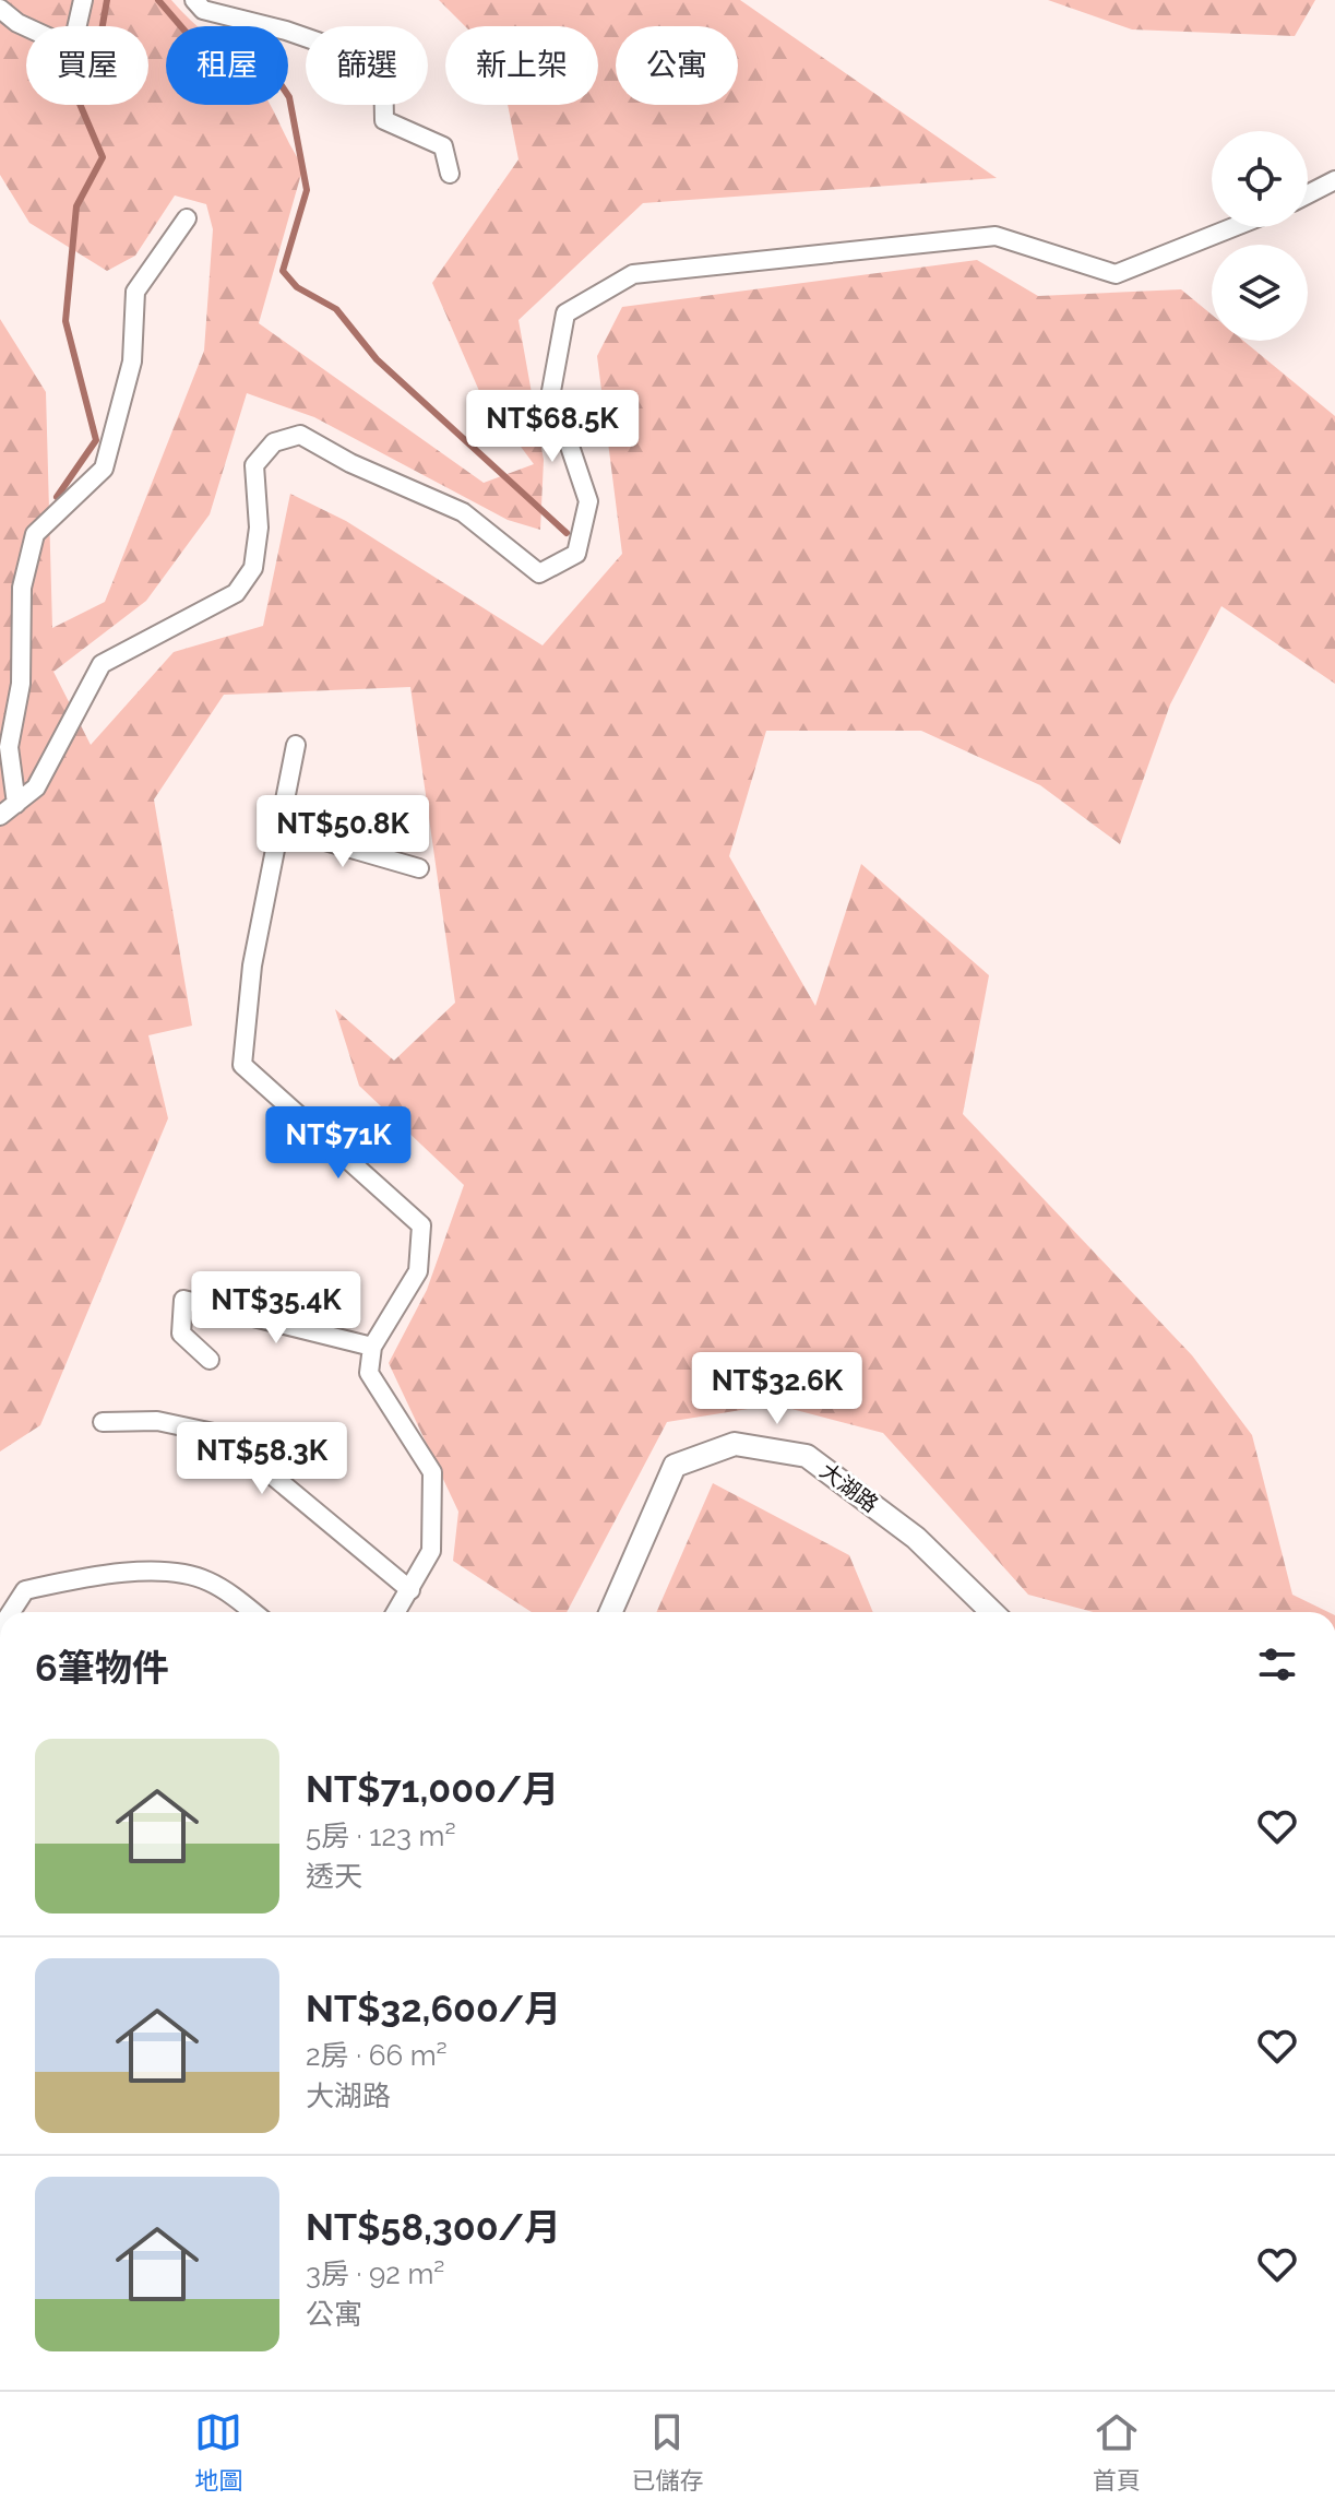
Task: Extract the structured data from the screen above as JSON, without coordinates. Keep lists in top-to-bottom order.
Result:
{
  "streets": {
    "street": ["大湖路"]
  },
  "page": {
    "chip": [
      "買屋",
      "租屋",
      "篩選",
      "新上架",
      "公寓"
    ],
    "price": [
      "NT$68.5K",
      "NT$50.8K",
      "NT$71K",
      "NT$35.4K",
      "NT$32.6K",
      "NT$58.3K"
    ],
    "heading": "6筆物件",
    "list": [
      {
        "name": "NT$71,000/月",
        "note": "5房 · 123 m² · 透天"
      },
      {
        "name": "NT$32,600/月",
        "note": "2房 · 66 m² · 大湖路"
      },
      {
        "name": "NT$58,300/月",
        "note": "3房 · 92 m² · 公寓"
      }
    ],
    "tabs": ["地圖", "已儲存", "首頁"]
  }
}
